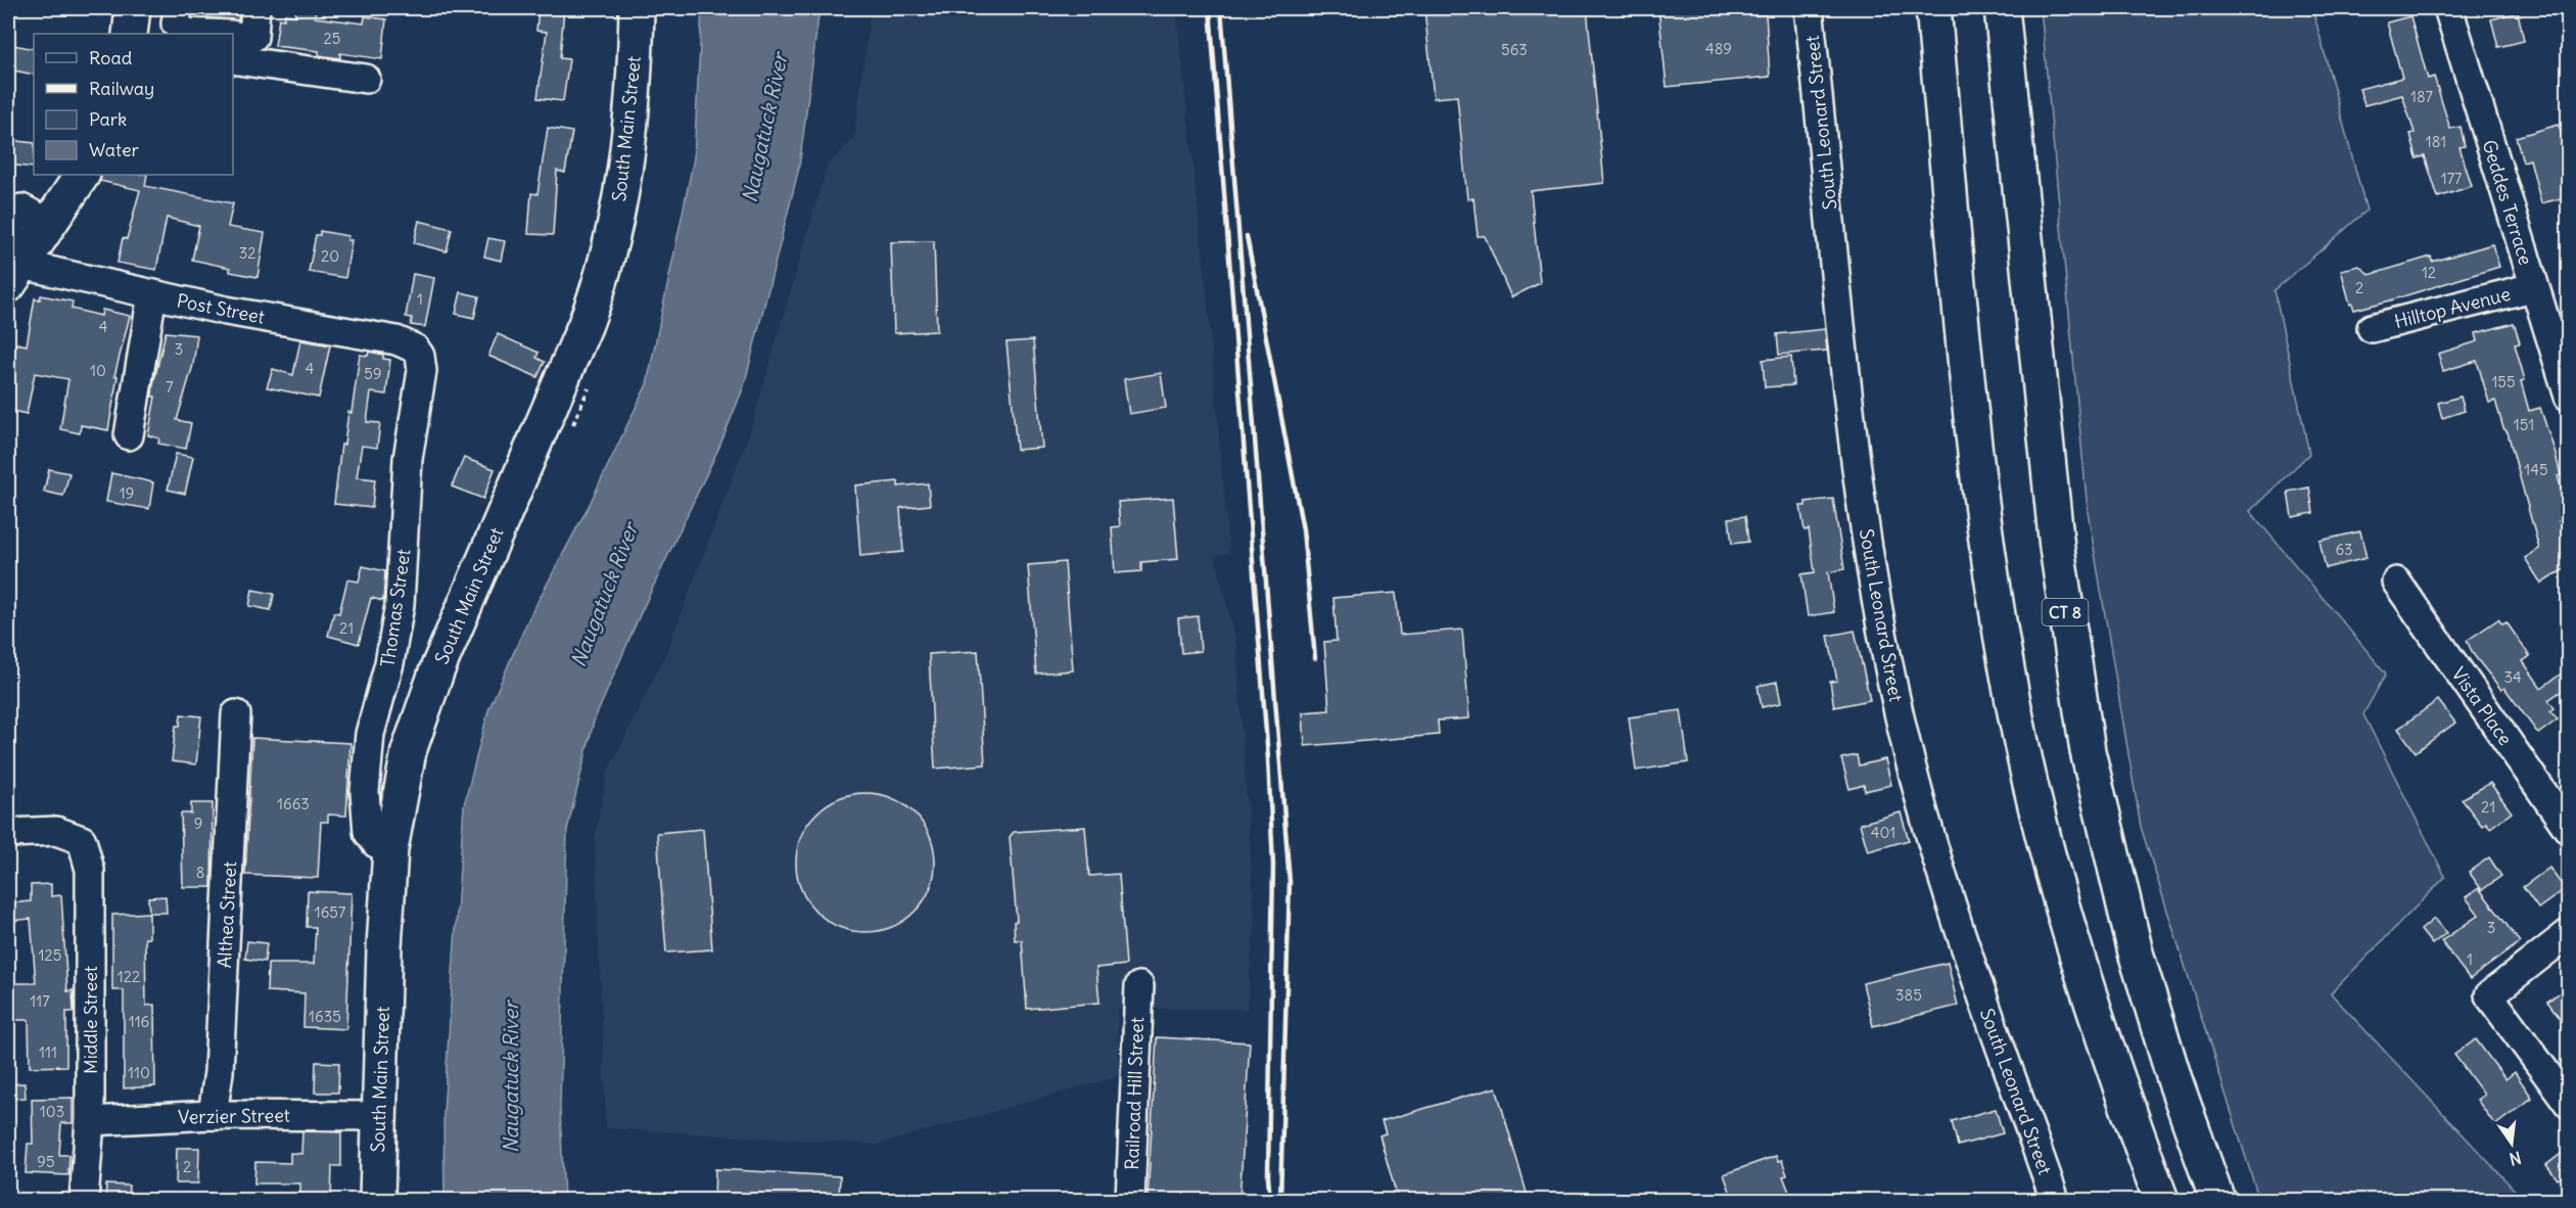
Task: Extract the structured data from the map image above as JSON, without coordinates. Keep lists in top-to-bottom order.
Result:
{
  "streets": {
    "main road": ["South Main Street", "CT 8"],
    "street": [
      "South Leonard Street",
      "Geddes Terrace",
      "Hilltop Avenue",
      "Post Street",
      "Thomas Street",
      "Vista Place",
      "Althea Street",
      "Middle Street",
      "Railroad Hill Street",
      "Verzier Street"
    ]
  },
  "crossings": [
    ["South Main Street", "Thomas Street"],
    ["South Main Street", "Verzier Street"],
    ["Geddes Terrace", "Hilltop Avenue"],
    ["Post Street", "Thomas Street"],
    ["Althea Street", "Verzier Street"],
    ["Middle Street", "Verzier Street"]
  ],
  "water": ["Naugatuck River"],
  "house_numbers": [
    "25",
    "489",
    "563",
    "187",
    "181",
    "177",
    "32",
    "20",
    "12",
    "2",
    "1",
    "4",
    "3",
    "4",
    "10",
    "59",
    "155",
    "7",
    "151",
    "145",
    "19",
    "63",
    "21",
    "34",
    "1663",
    "21",
    "9",
    "401",
    "8",
    "1657",
    "3",
    "125",
    "1",
    "122",
    "385",
    "117",
    "1635",
    "116",
    "111",
    "110",
    "103",
    "95",
    "2"
  ],
  "legend": [
    "Road",
    "Railway",
    "Park",
    "Water"
  ],
  "north": "bottom"
}
